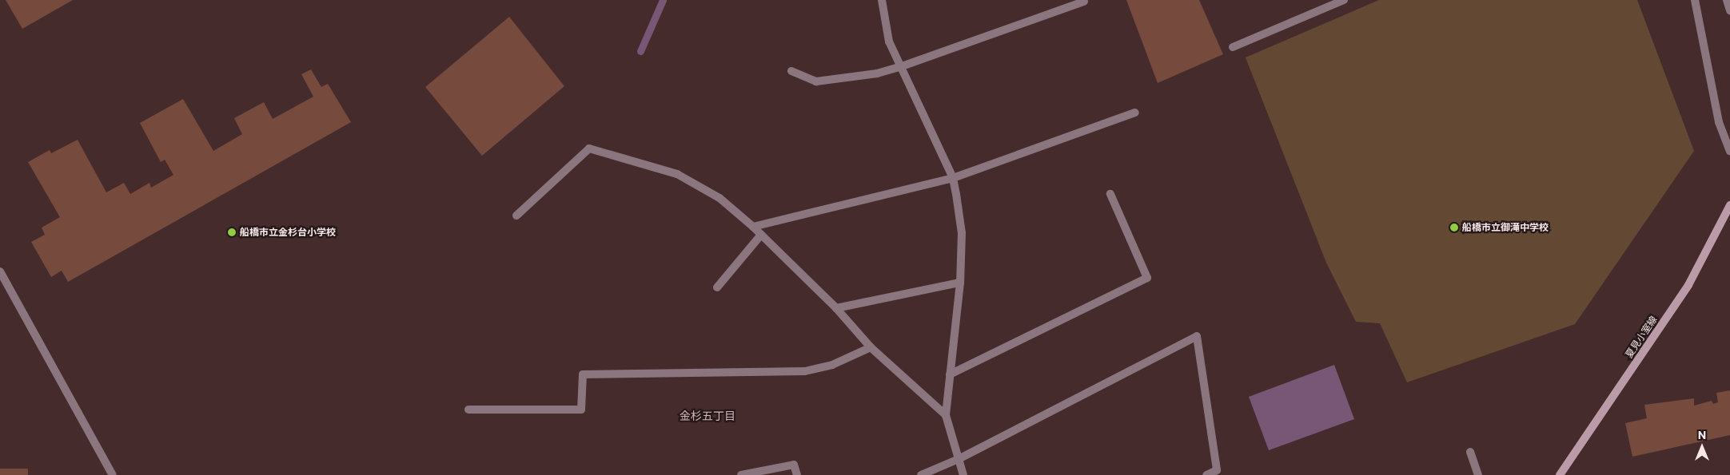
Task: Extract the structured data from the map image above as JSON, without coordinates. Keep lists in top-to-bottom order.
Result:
{
  "streets": {
    "main road": ["夏見小室線"]
  },
  "districts": ["金杉五丁目"],
  "places": ["船橋市立御滝中学校", "船橋市立金杉台小学校"],
  "north": "top"
}
